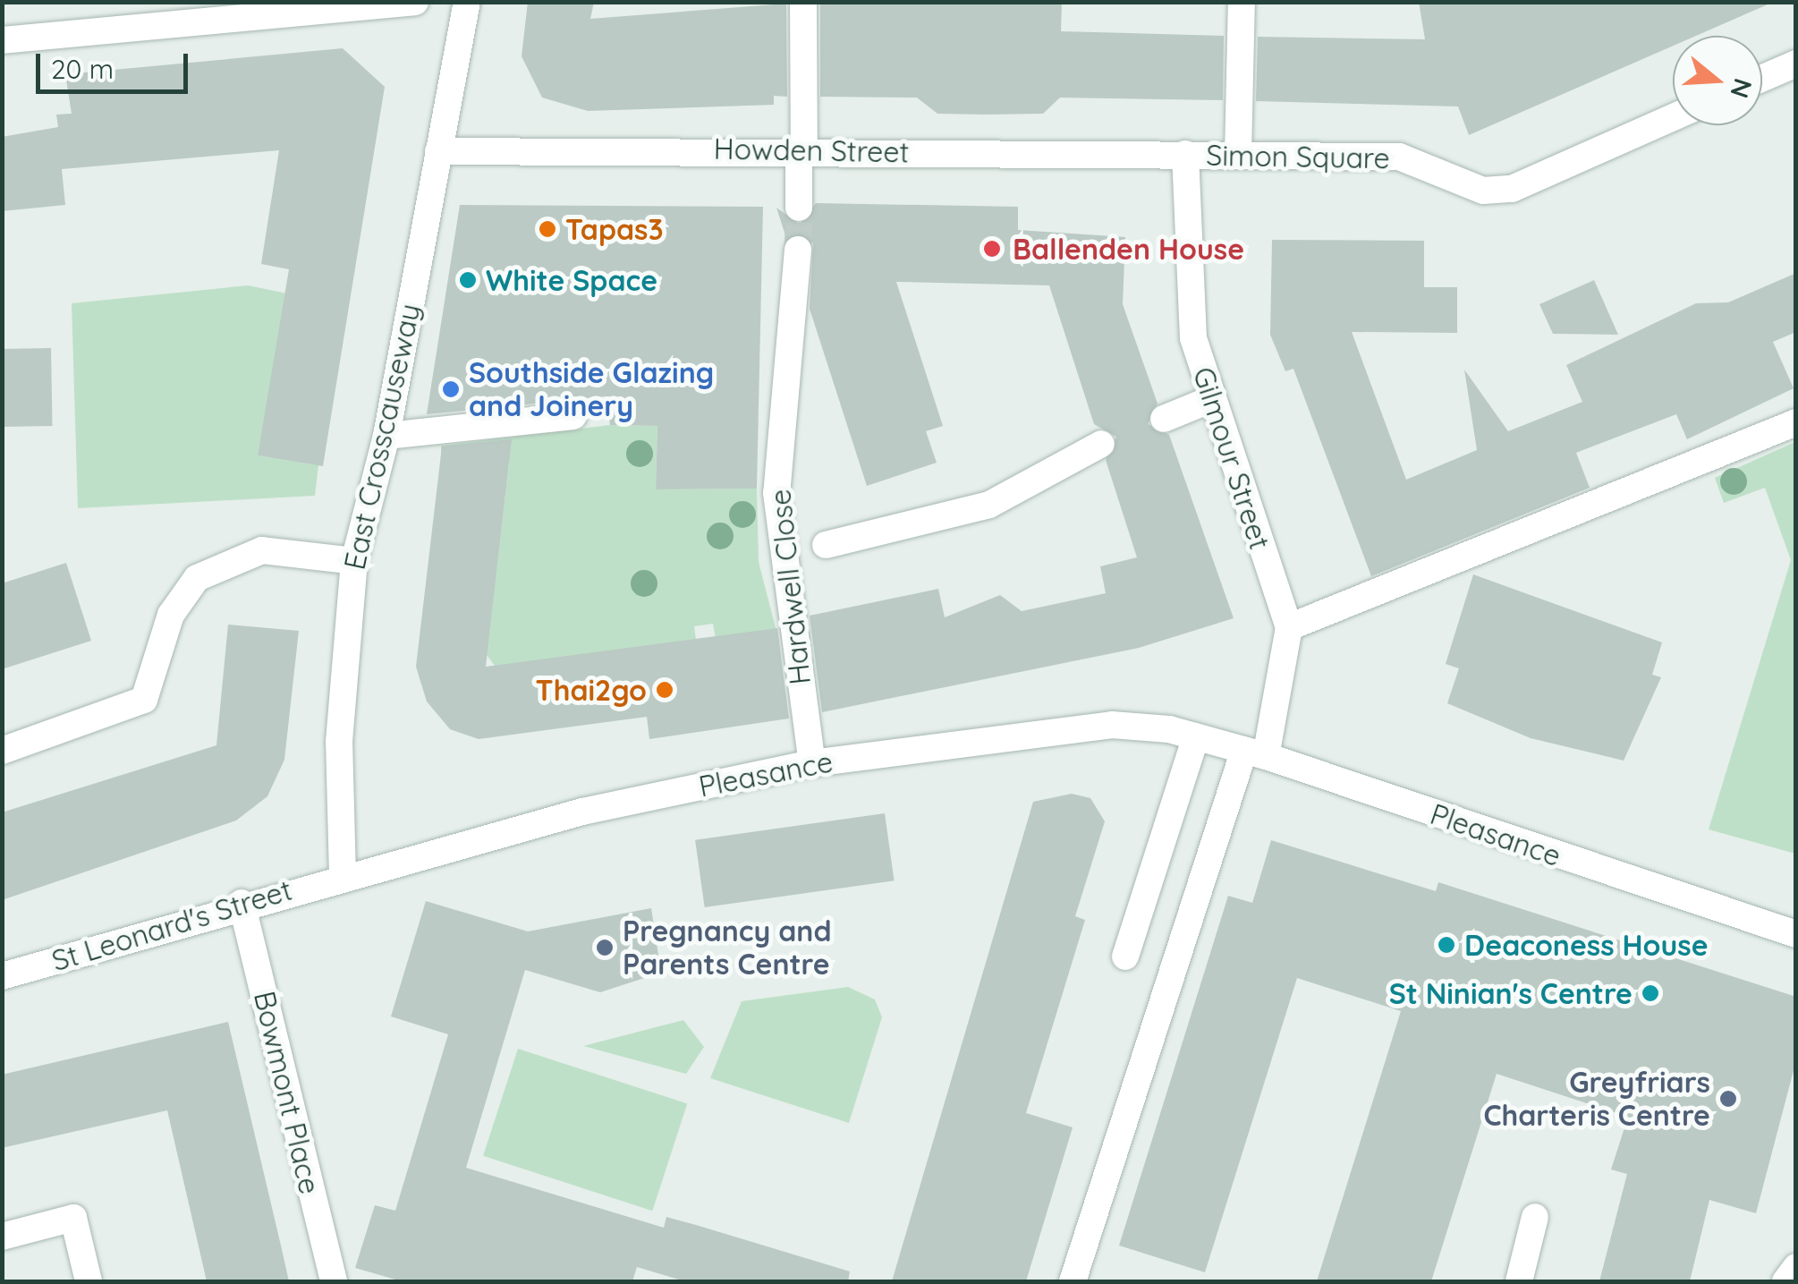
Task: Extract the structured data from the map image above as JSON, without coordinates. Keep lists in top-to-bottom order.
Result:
{
  "streets": {
    "street": [
      "Howden Street",
      "Simon Square",
      "East Crosscauseway",
      "Gilmour Street",
      "Hardwell Close",
      "Pleasance",
      "St Leonard's Street",
      "Bowmont Place"
    ]
  },
  "crossings": [
    ["Howden Street", "Simon Square"],
    ["Howden Street", "East Crosscauseway"],
    ["Howden Street", "Gilmour Street"],
    ["Simon Square", "Gilmour Street"],
    ["East Crosscauseway", "Pleasance"],
    ["East Crosscauseway", "St Leonard's Street"],
    ["Gilmour Street", "Pleasance"],
    ["Hardwell Close", "Pleasance"],
    ["Pleasance", "St Leonard's Street"],
    ["St Leonard's Street", "Bowmont Place"]
  ],
  "places": [
    "Tapas3",
    "Ballenden House",
    "White Space",
    "Southside Glazing and Joinery",
    "Thai2go",
    "Deaconess House",
    "Pregnancy and Parents Centre",
    "St Ninian's Centre",
    "Greyfriars Charteris Centre"
  ],
  "scale_bar": "20 m",
  "north": "right"
}
